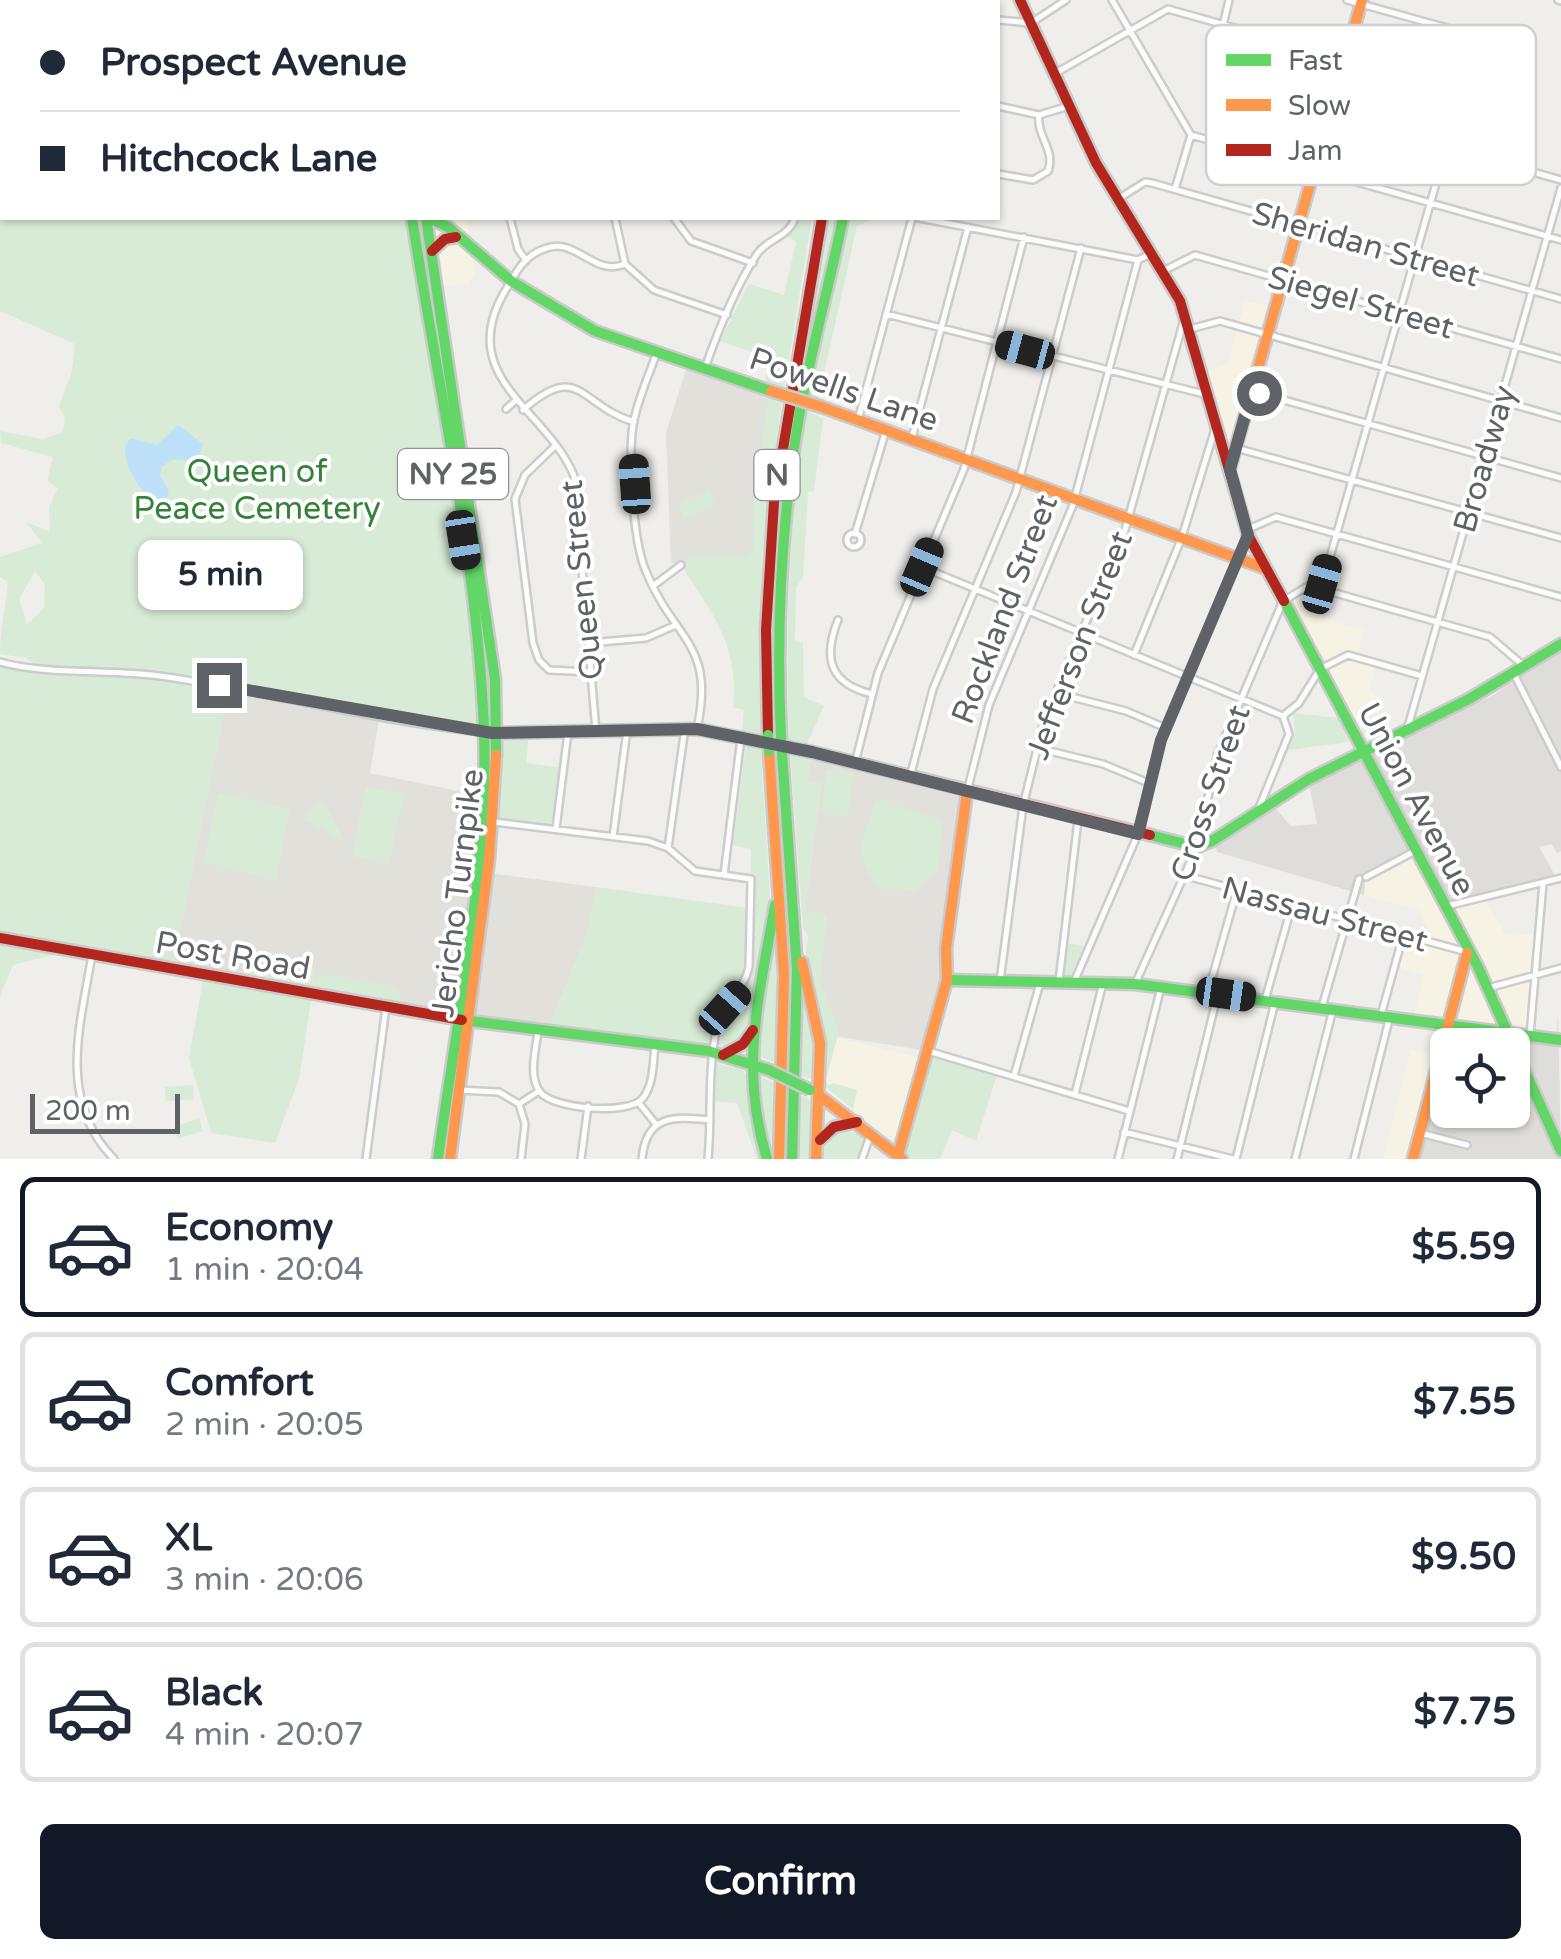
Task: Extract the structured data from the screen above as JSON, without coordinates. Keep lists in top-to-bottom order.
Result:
{
  "streets": {
    "main road": [
      "Powells Lane",
      "NY 25",
      "N",
      "Rockland Street",
      "Union Avenue",
      "Jericho Turnpike",
      "Post Road"
    ],
    "street": [
      "Sheridan Street",
      "Siegel Street",
      "Broadway",
      "Queen Street",
      "Jefferson Street",
      "Cross Street",
      "Nassau Street"
    ]
  },
  "crossings": [
    ["Sheridan Street", "Broadway"],
    ["Sheridan Street", "Union Avenue"],
    ["Siegel Street", "Broadway"],
    ["Siegel Street", "Union Avenue"],
    ["Powells Lane", "Queen Street"],
    ["Powells Lane", "Rockland Street"],
    ["Powells Lane", "Jefferson Street"],
    ["Powells Lane", "Union Avenue"],
    ["Rockland Street", "Post Road"],
    ["Jefferson Street", "Union Avenue"],
    ["Cross Street", "Union Avenue"],
    ["Cross Street", "Nassau Street"],
    ["Union Avenue", "Nassau Street"],
    ["Jericho Turnpike", "Post Road"]
  ],
  "parks": ["Queen of Peace Cemetery"],
  "legend": ["Fast", "Slow", "Jam"],
  "scale_bar": "200 m",
  "page": {
    "banner": ["Prospect Avenue", "Hitchcock Lane"],
    "bubble": "5 min",
    "scale": "200 m",
    "list": [
      {
        "name": "Economy",
        "note": "1 min · 20:04",
        "value": "$5.59"
      },
      {
        "name": "Comfort",
        "note": "2 min · 20:05",
        "value": "$7.55"
      },
      {
        "name": "XL",
        "note": "3 min · 20:06",
        "value": "$9.50"
      },
      {
        "name": "Black",
        "note": "4 min · 20:07",
        "value": "$7.75"
      }
    ],
    "buttons": "Confirm"
  }
}
